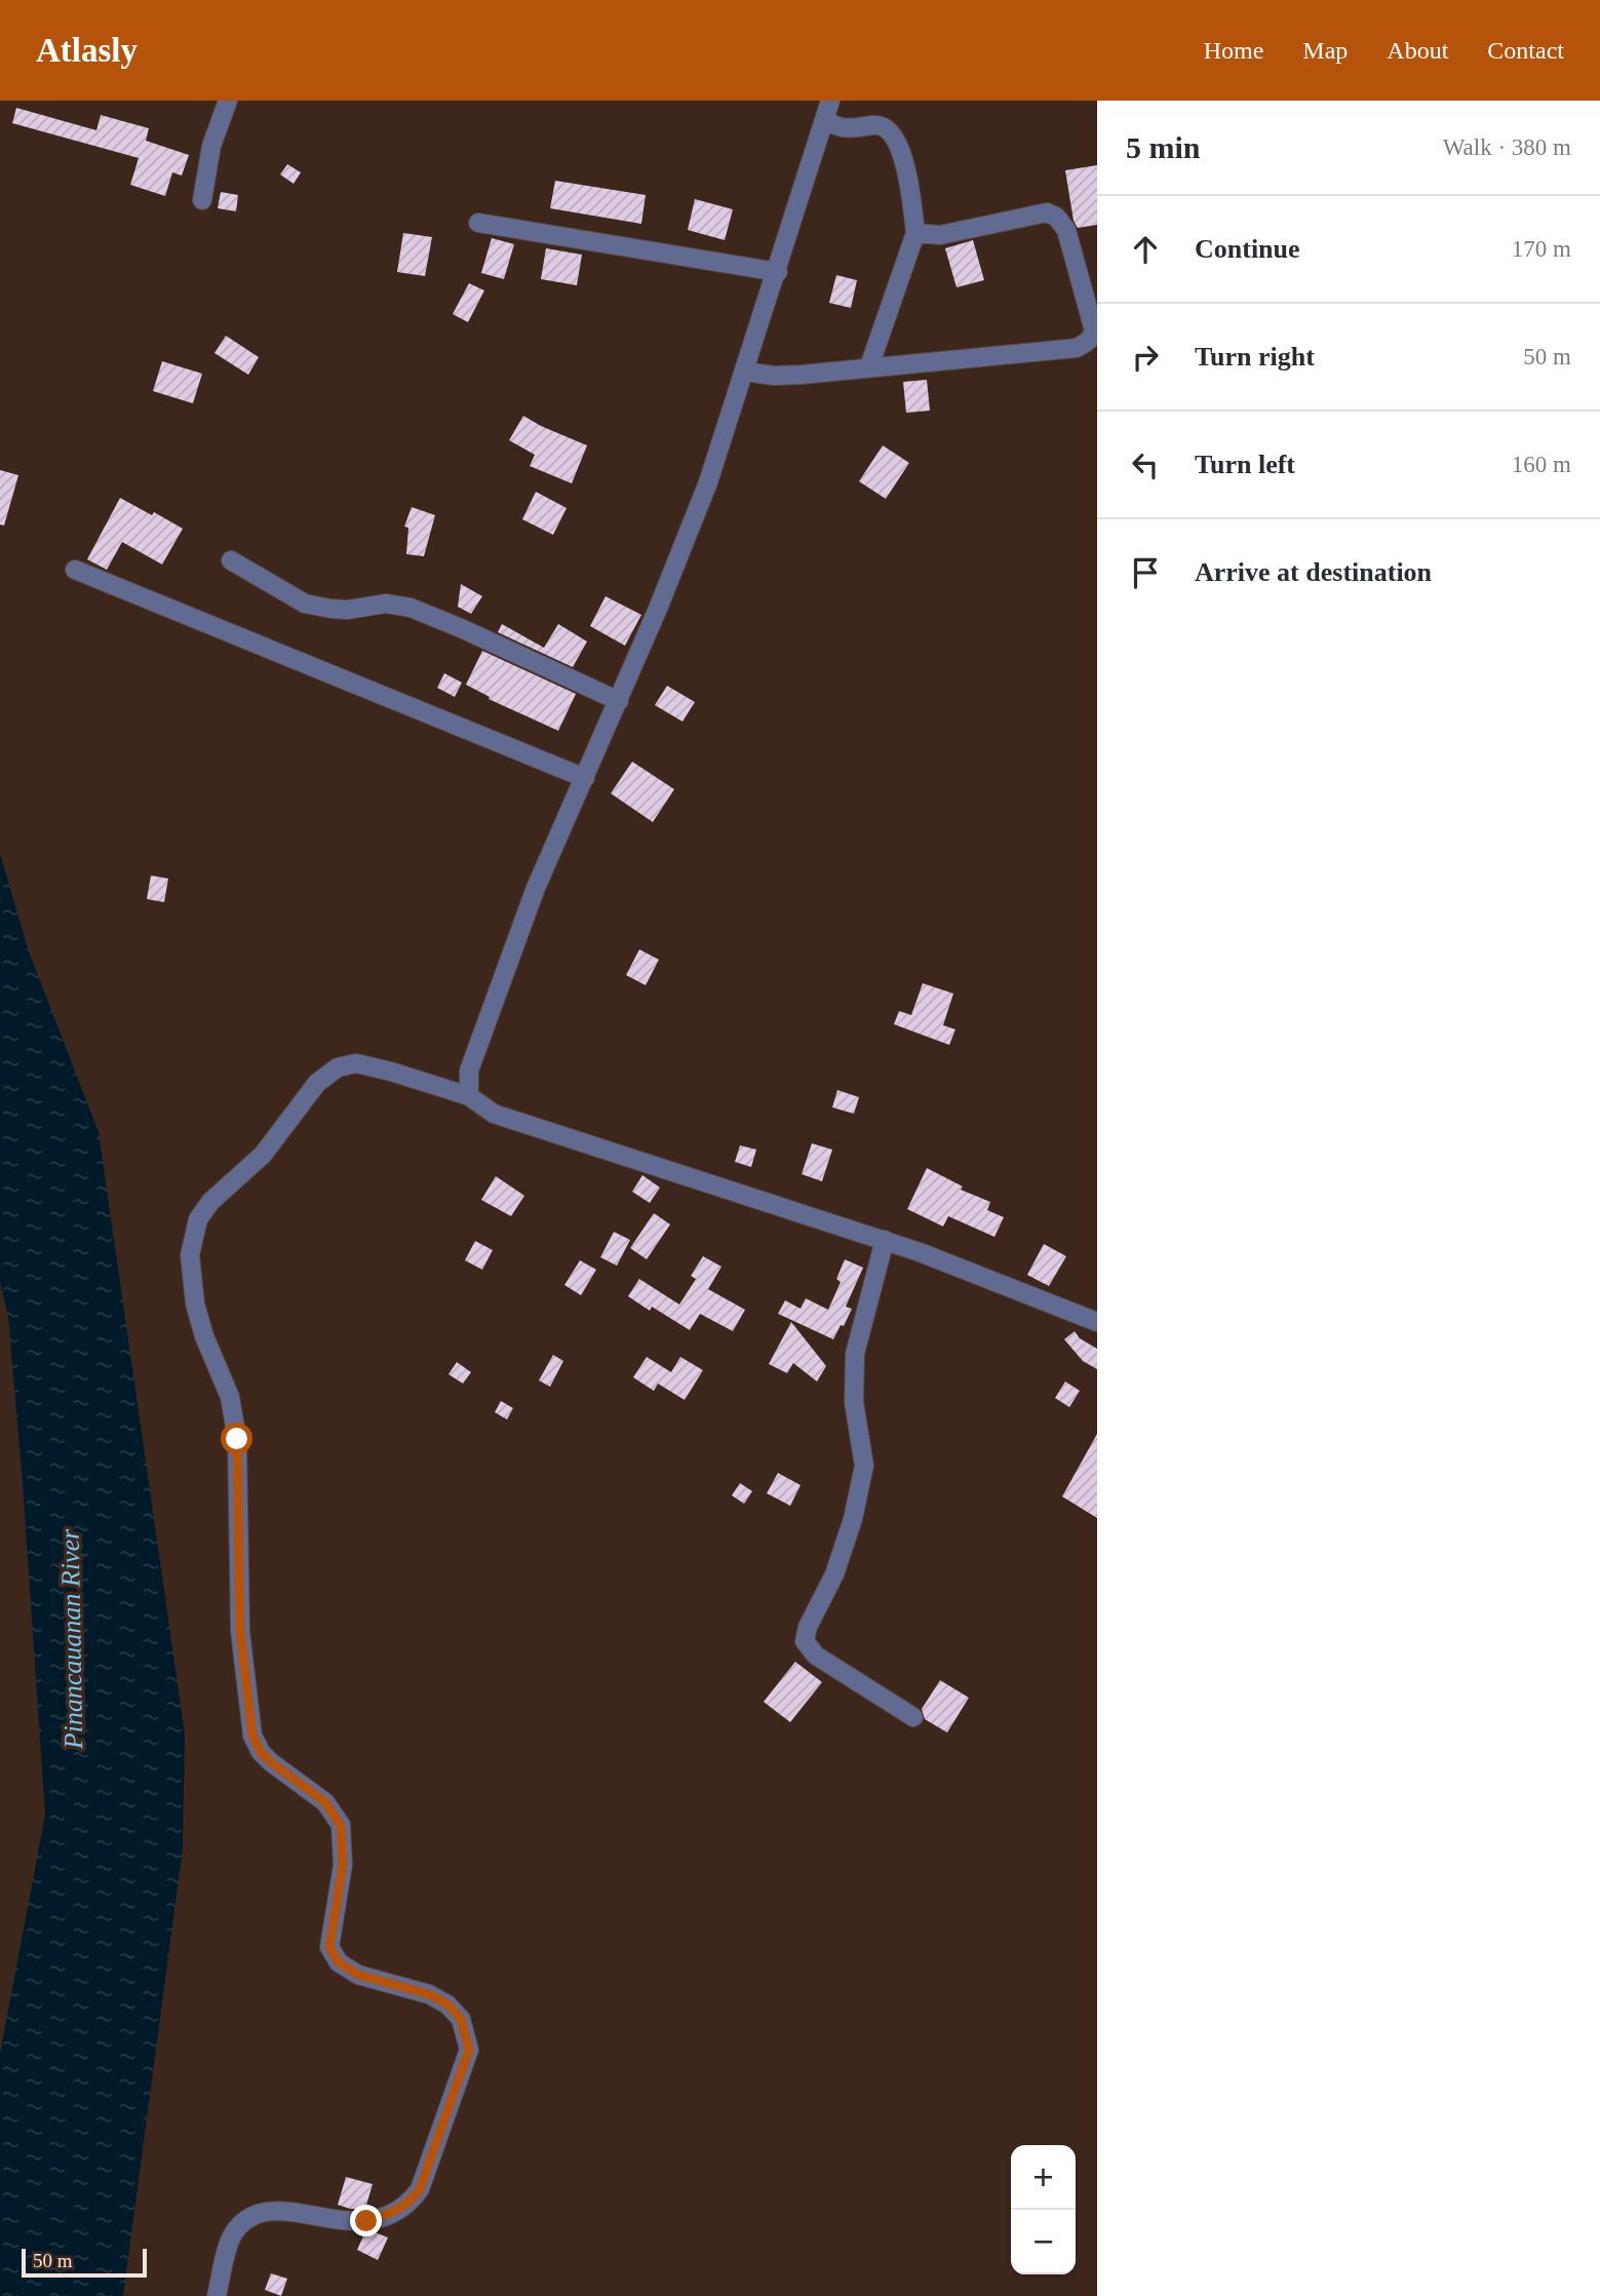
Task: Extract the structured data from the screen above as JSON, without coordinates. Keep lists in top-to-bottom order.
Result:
{
  "water": ["Pinancauanan River"],
  "scale_bar": "50 m",
  "page": {
    "header": "Atlasly",
    "nav": [
      "Home",
      "Map",
      "About",
      "Contact"
    ],
    "heading": ["5 min", "Walk · 380 m"],
    "list": [
      ["Continue", "170 m"],
      ["Turn right", "50 m"],
      ["Turn left", "160 m"],
      "Arrive at destination"
    ],
    "map_buttons": ["+", "−"],
    "scale": "50 m"
  }
}
